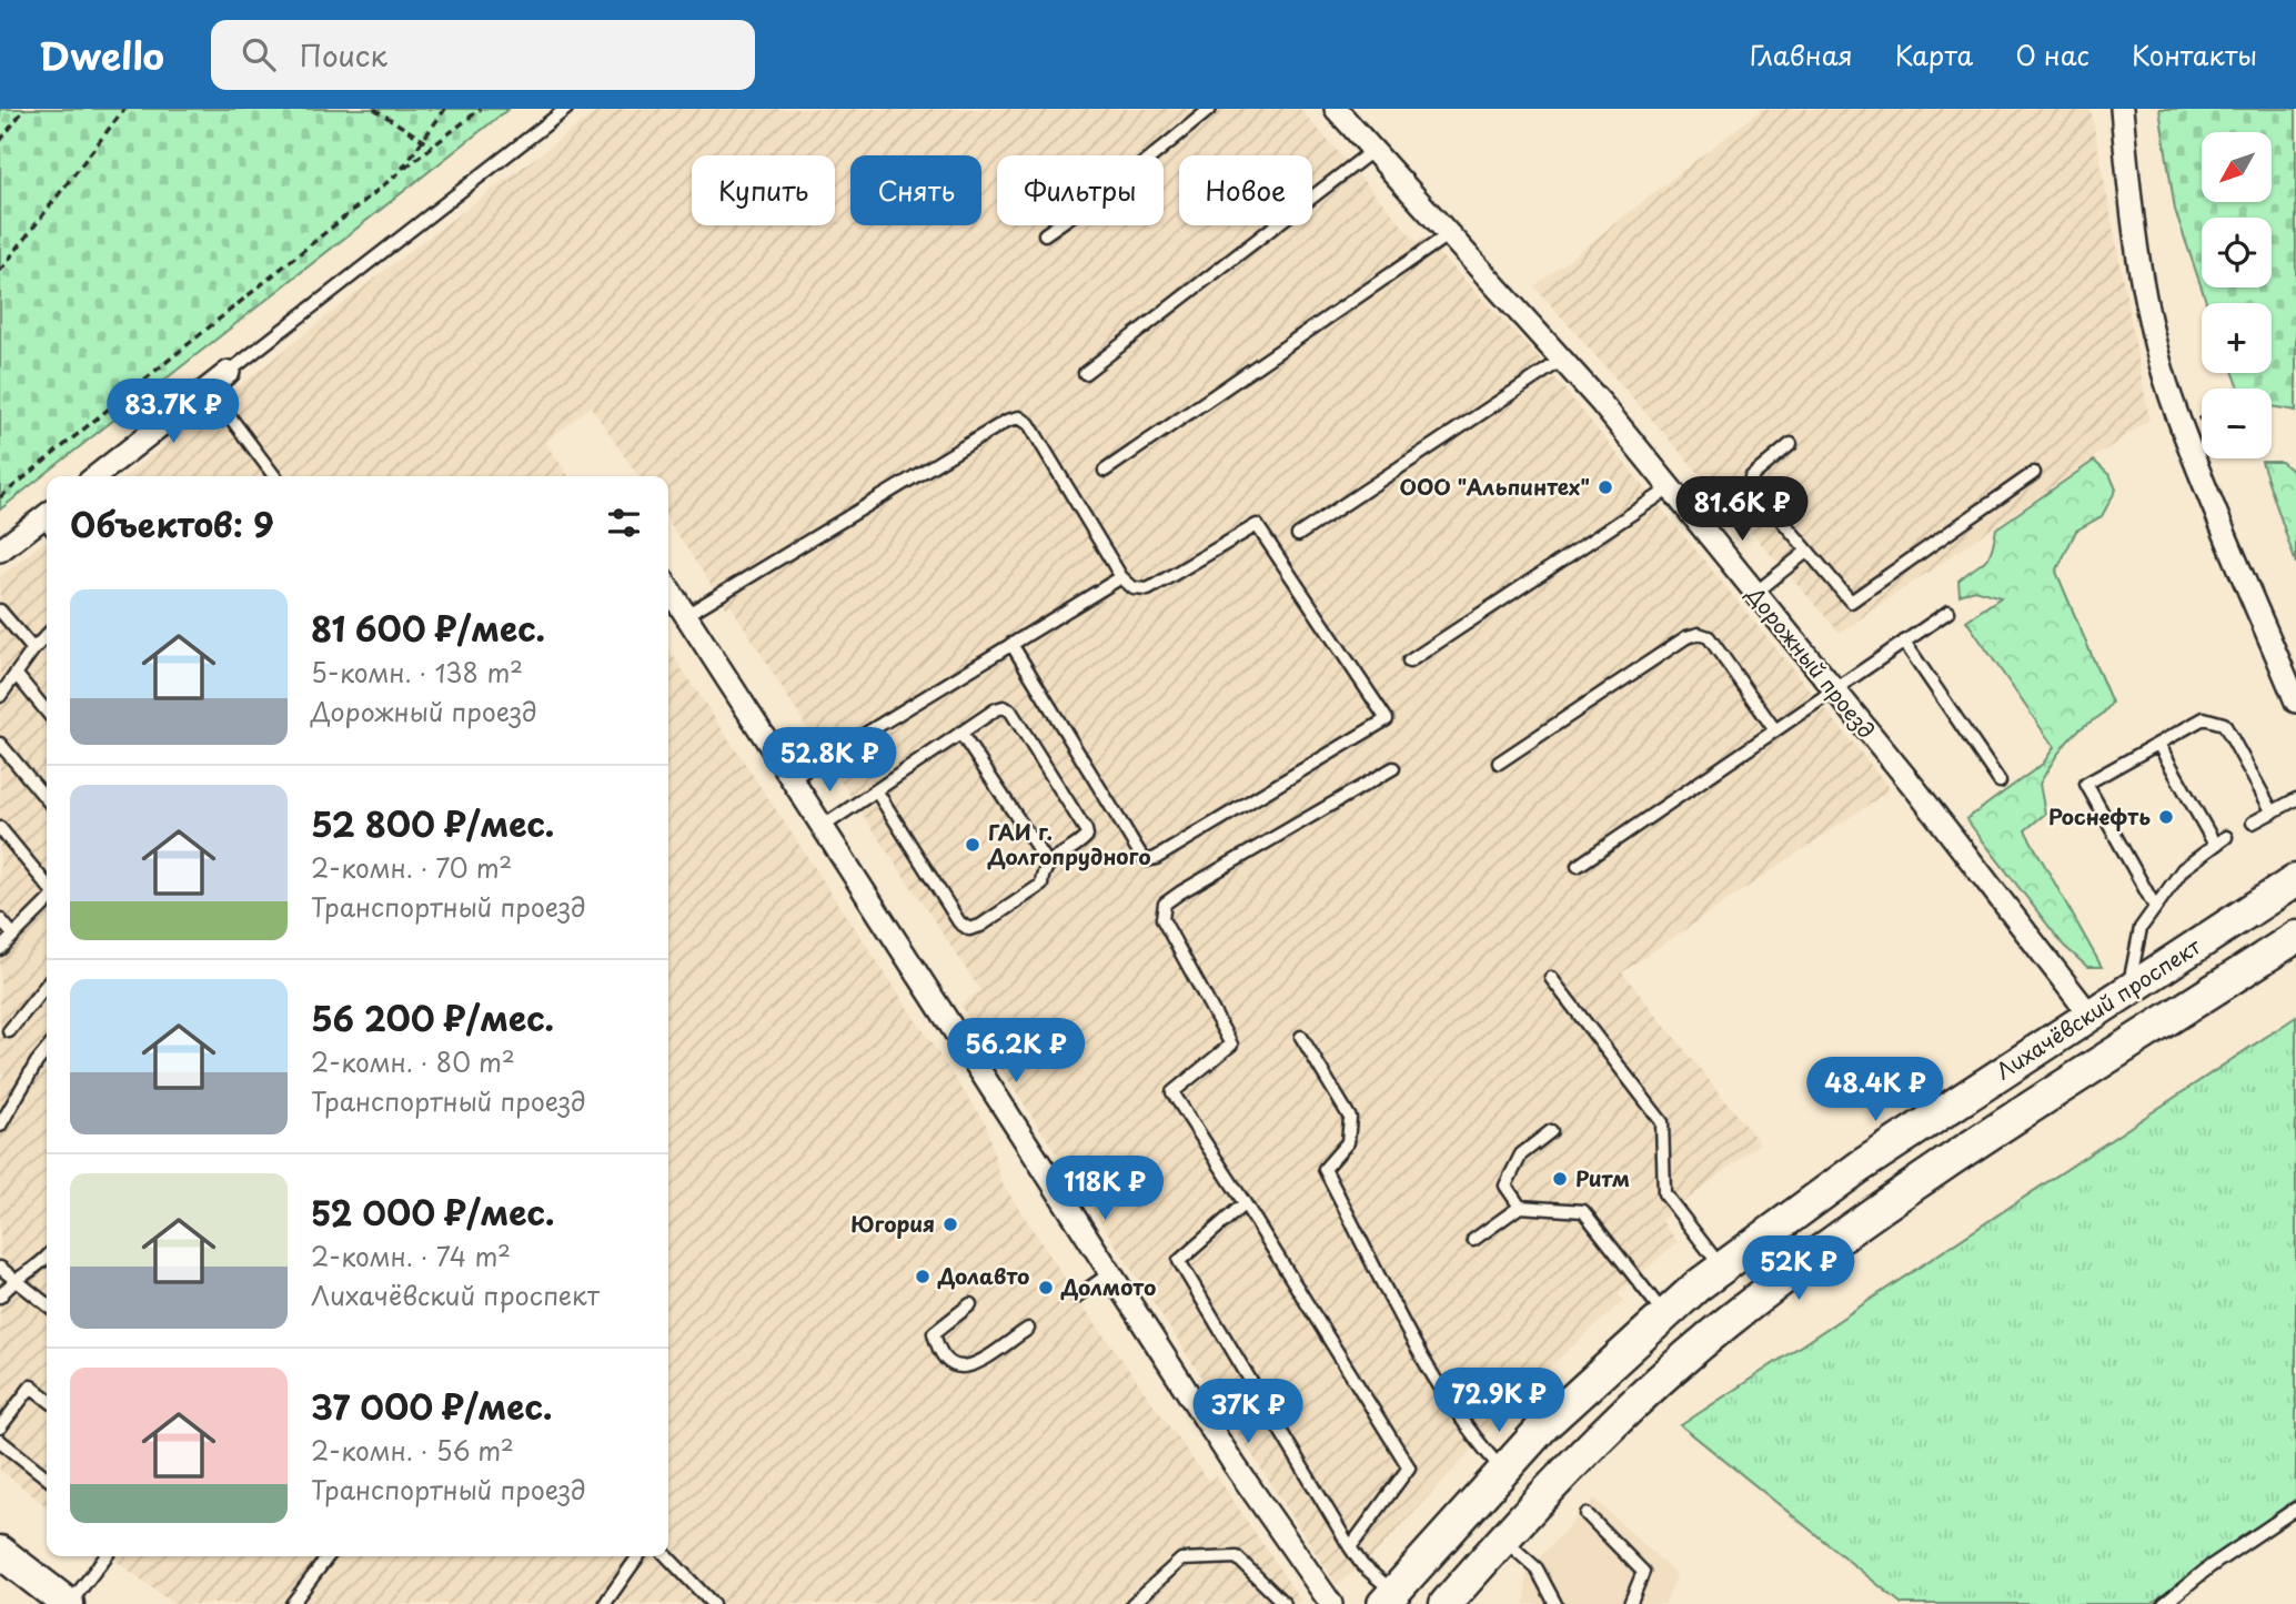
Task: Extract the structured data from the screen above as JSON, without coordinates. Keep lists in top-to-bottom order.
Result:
{
  "streets": {
    "main road": ["Лихачёвский проспект"],
    "street": ["Дорожный проезд"]
  },
  "crossings": [
    ["Дорожный проезд", "Лихачёвский проспект"]
  ],
  "places": [
    "ООО \"Альпинтех\"",
    "Роснефть",
    "ГАИ г. Долгопрудного",
    "Ритм",
    "Югория",
    "Долавто",
    "Долмото"
  ],
  "north": "bottom left",
  "page": {
    "header": "Dwello",
    "search": "Поиск",
    "nav": [
      "Главная",
      "Карта",
      "О нас",
      "Контакты"
    ],
    "map_buttons": ["+", "−"],
    "chip": [
      "Купить",
      "Снять",
      "Фильтры",
      "Новое"
    ],
    "price": [
      "83.7K ₽",
      "81.6K ₽",
      "52.8K ₽",
      "56.2K ₽",
      "48.4K ₽",
      "118K ₽",
      "52K ₽",
      "72.9K ₽",
      "37K ₽"
    ],
    "heading": "Объектов: 9",
    "list": [
      {
        "name": "81 600 ₽/мес.",
        "note": "5-комн. · 138 m² · Дорожный проезд"
      },
      {
        "name": "52 800 ₽/мес.",
        "note": "2-комн. · 70 m² · Транспортный проезд"
      },
      {
        "name": "56 200 ₽/мес.",
        "note": "2-комн. · 80 m² · Транспортный проезд"
      },
      {
        "name": "52 000 ₽/мес.",
        "note": "2-комн. · 74 m² · Лихачёвский проспект"
      },
      {
        "name": "37 000 ₽/мес.",
        "note": "2-комн. · 56 m² · Транспортный проезд"
      }
    ]
  }
}
